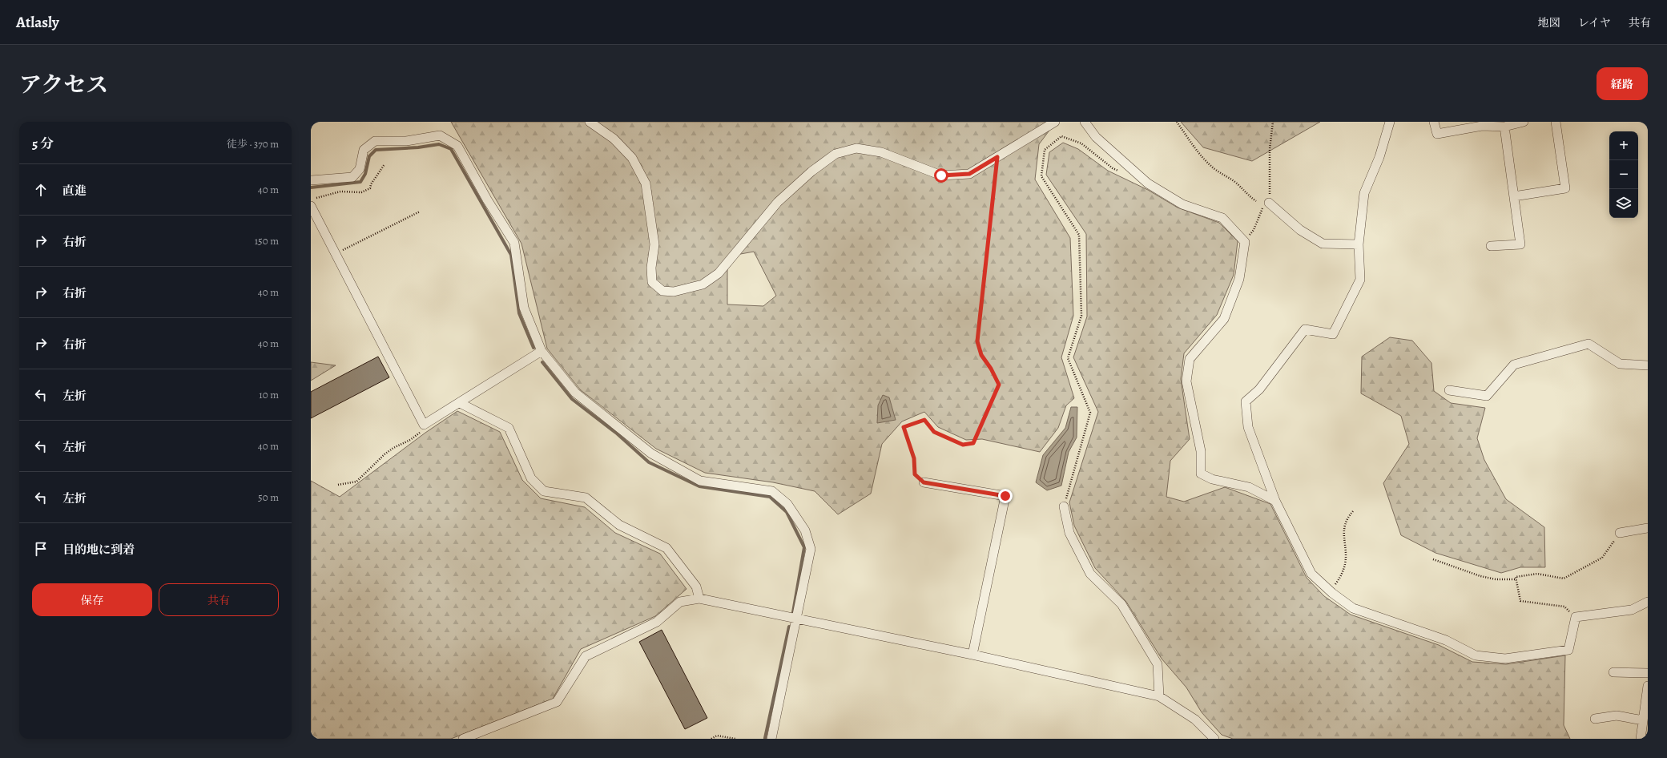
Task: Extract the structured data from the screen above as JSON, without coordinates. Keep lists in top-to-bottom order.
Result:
{
  "page": {
    "header": "Atlasly",
    "nav": ["地図", "レイヤ", "共有"],
    "title": "アクセス",
    "buttons": [
      "経路",
      ["保存", "共有"]
    ],
    "heading": ["5 分", "徒歩 · 370 m"],
    "map_buttons": ["+", "−"],
    "list": [
      ["直進", "40 m"],
      ["右折", "150 m"],
      ["右折", "40 m"],
      ["右折", "40 m"],
      ["左折", "10 m"],
      ["左折", "40 m"],
      ["左折", "50 m"],
      "目的地に到着"
    ]
  }
}
